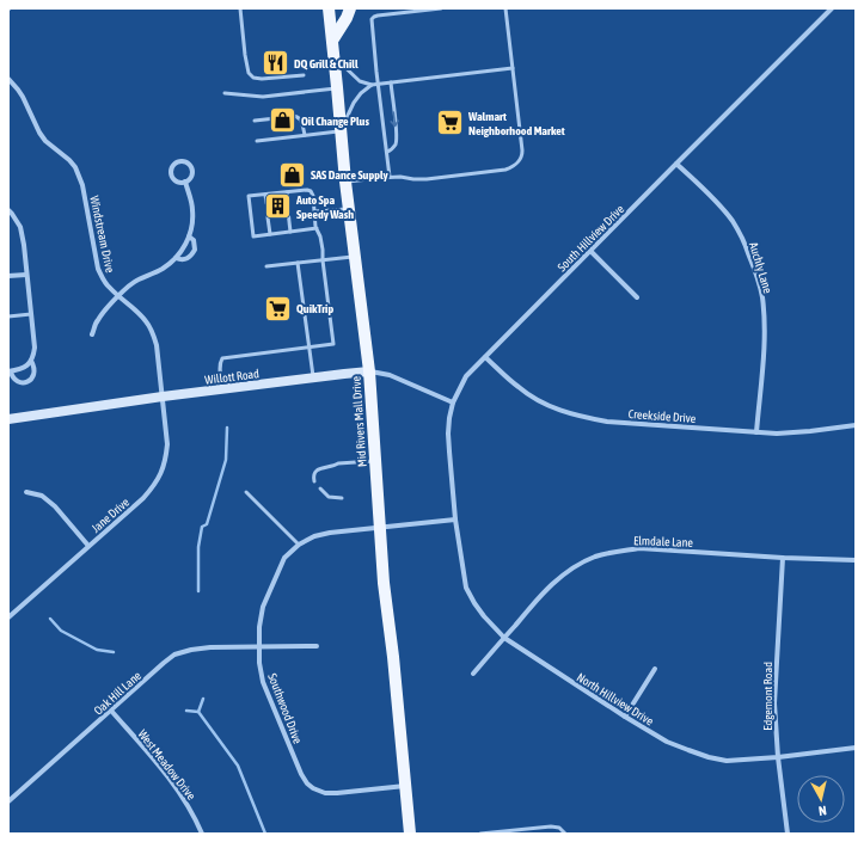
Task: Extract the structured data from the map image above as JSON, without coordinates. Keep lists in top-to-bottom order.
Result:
{
  "streets": {
    "main road": ["Willott Road", "Mid Rivers Mall Drive"],
    "street": [
      "Windstream Drive",
      "South Hillview Drive",
      "Auchly Lane",
      "Creekside Drive",
      "Jane Drive",
      "Elmdale Lane",
      "Oak Hill Lane",
      "Edgemont Road",
      "North Hillview Drive",
      "Southwood Drive",
      "West Meadow Drive"
    ]
  },
  "crossings": [
    ["Windstream Drive", "Willott Road"],
    ["Windstream Drive", "Jane Drive"],
    ["South Hillview Drive", "Auchly Lane"],
    ["South Hillview Drive", "Willott Road"],
    ["South Hillview Drive", "Creekside Drive"],
    ["South Hillview Drive", "North Hillview Drive"],
    ["South Hillview Drive", "Southwood Drive"],
    ["Auchly Lane", "Creekside Drive"],
    ["Willott Road", "Mid Rivers Mall Drive"],
    ["Willott Road", "Jane Drive"],
    ["Mid Rivers Mall Drive", "Southwood Drive"],
    ["Elmdale Lane", "Edgemont Road"],
    ["Elmdale Lane", "North Hillview Drive"],
    ["Oak Hill Lane", "Southwood Drive"],
    ["Oak Hill Lane", "West Meadow Drive"],
    ["Edgemont Road", "North Hillview Drive"],
    ["North Hillview Drive", "Southwood Drive"]
  ],
  "places": {
    "restaurant": ["DQ Grill & Chill"],
    "shop": ["Oil Change Plus", "SAS Dance Supply"],
    "supermarket": ["Walmart Neighborhood Market", "QuikTrip"],
    "building": ["Auto Spa Speedy Wash"]
  },
  "north": "bottom"
}
